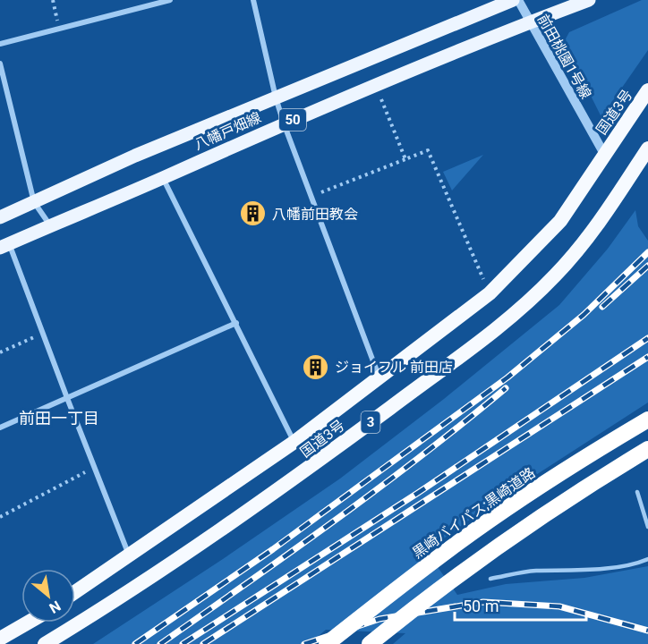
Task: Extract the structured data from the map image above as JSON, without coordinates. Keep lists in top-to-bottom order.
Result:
{
  "streets": {
    "highway": ["国道3号", "3", "黒崎バイパス;黒崎道路"],
    "main road": ["50", "八幡戸畑線"],
    "street": ["前田桃園1号線"]
  },
  "crossings": [
    ["前田桃園1号線", "国道3号"],
    ["前田桃園1号線", "八幡戸畑線"]
  ],
  "districts": ["前田一丁目"],
  "places": {
    "building": ["八幡前田教会", "ジョイフル 前田店"]
  },
  "scale_bar": "50 m",
  "north": "bottom right"
}
